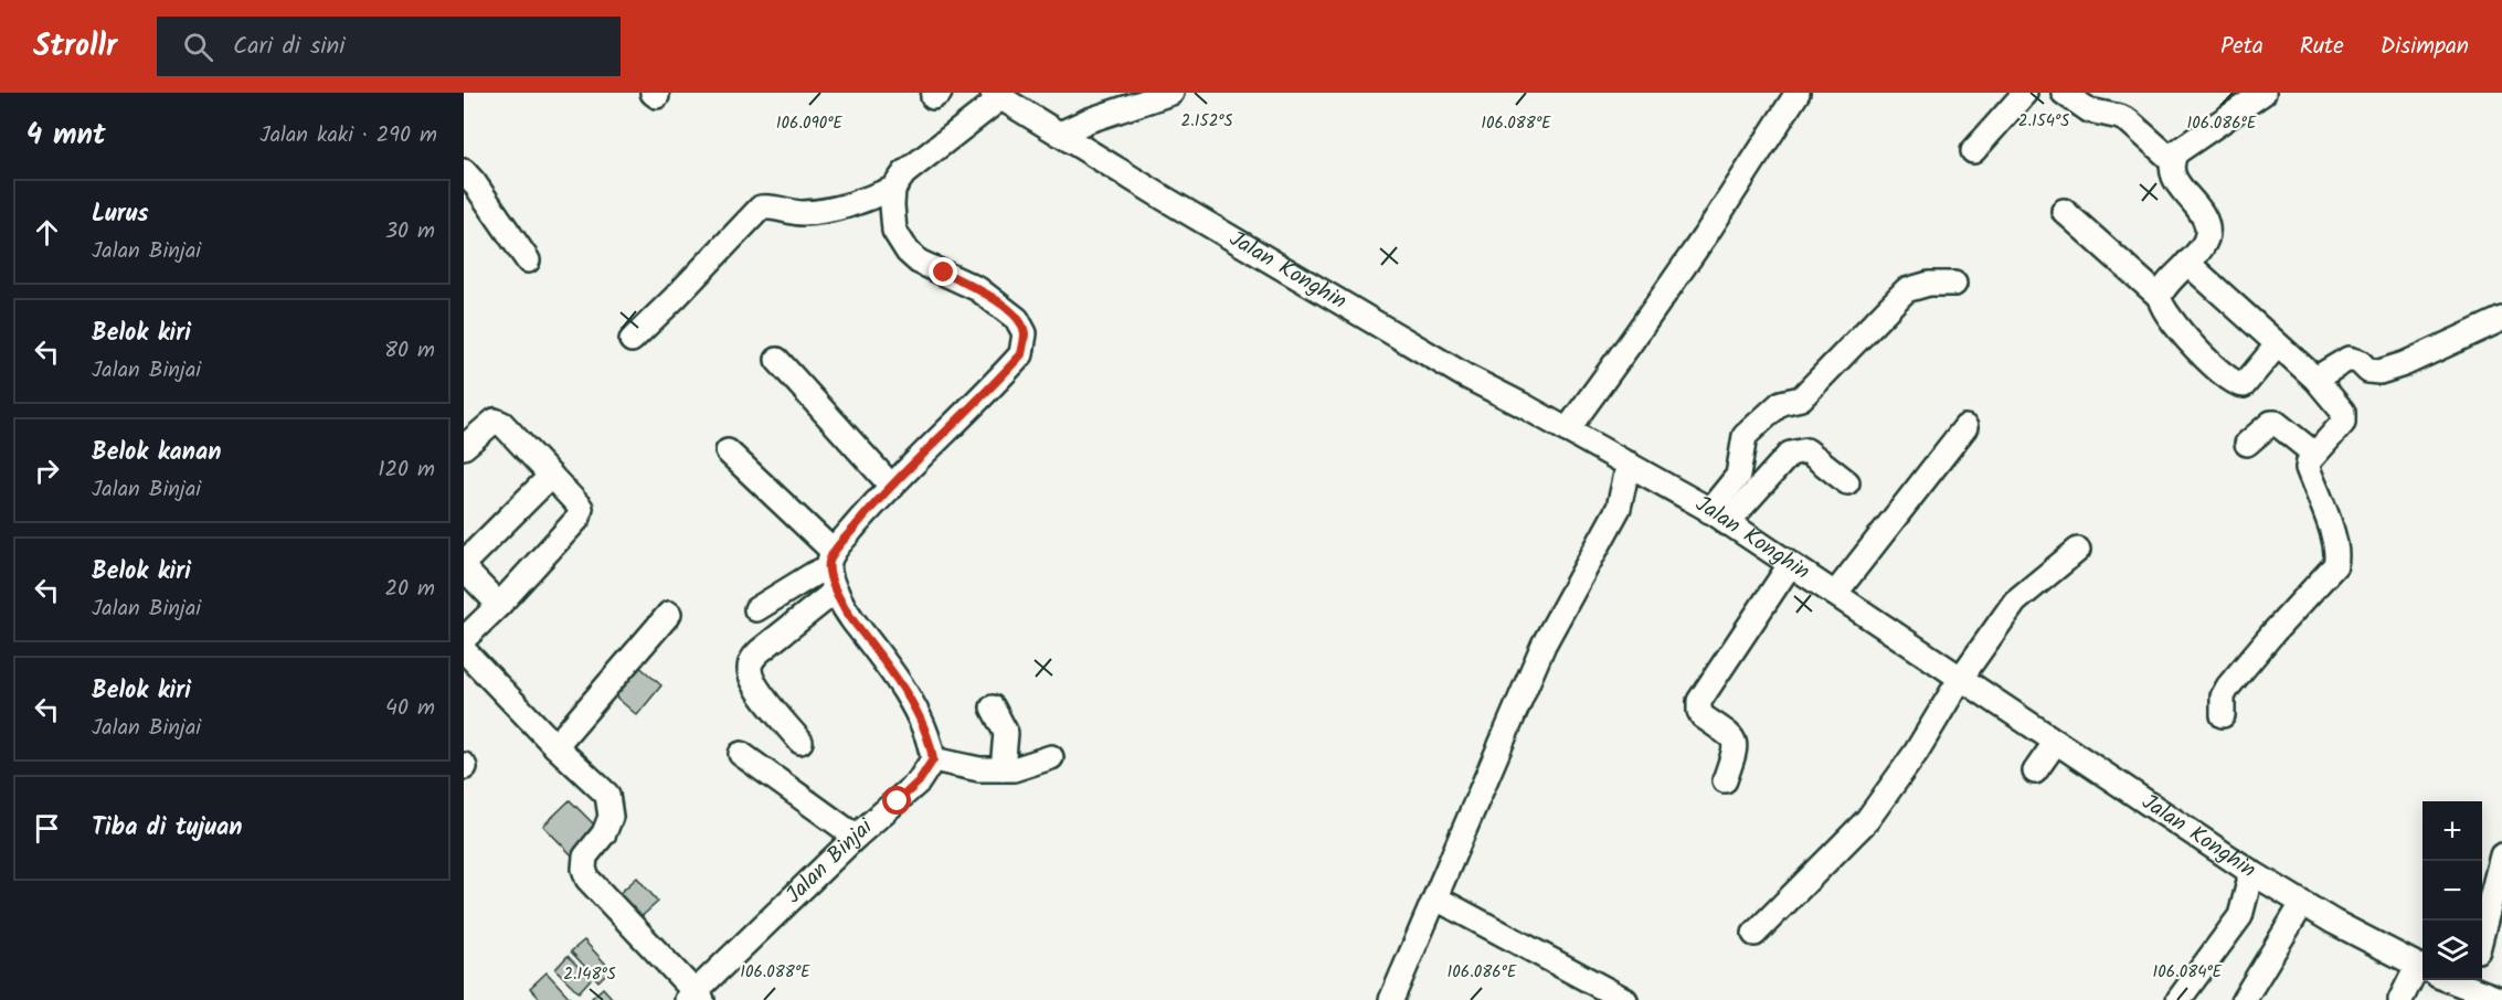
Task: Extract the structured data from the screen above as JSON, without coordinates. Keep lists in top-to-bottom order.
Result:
{
  "streets": {
    "street": ["Jalan Konghin", "Jalan Binjai"]
  },
  "page": {
    "header": "Strollr",
    "search": "Cari di sini",
    "nav": ["Peta", "Rute", "Disimpan"],
    "heading": ["4 mnt", "Jalan kaki · 290 m"],
    "list": [
      ["Lurus", "Jalan Binjai", "30 m"],
      ["Belok kiri", "Jalan Binjai", "80 m"],
      ["Belok kanan", "Jalan Binjai", "120 m"],
      ["Belok kiri", "Jalan Binjai", "20 m"],
      ["Belok kiri", "Jalan Binjai", "40 m"],
      "Tiba di tujuan"
    ],
    "map_buttons": ["+", "−"]
  },
  "coordinates": [
    "2.152°S",
    "2.154°S",
    "106.090°E",
    "106.088°E",
    "106.086°E",
    "106.084°E",
    "2.148°S"
  ]
}
